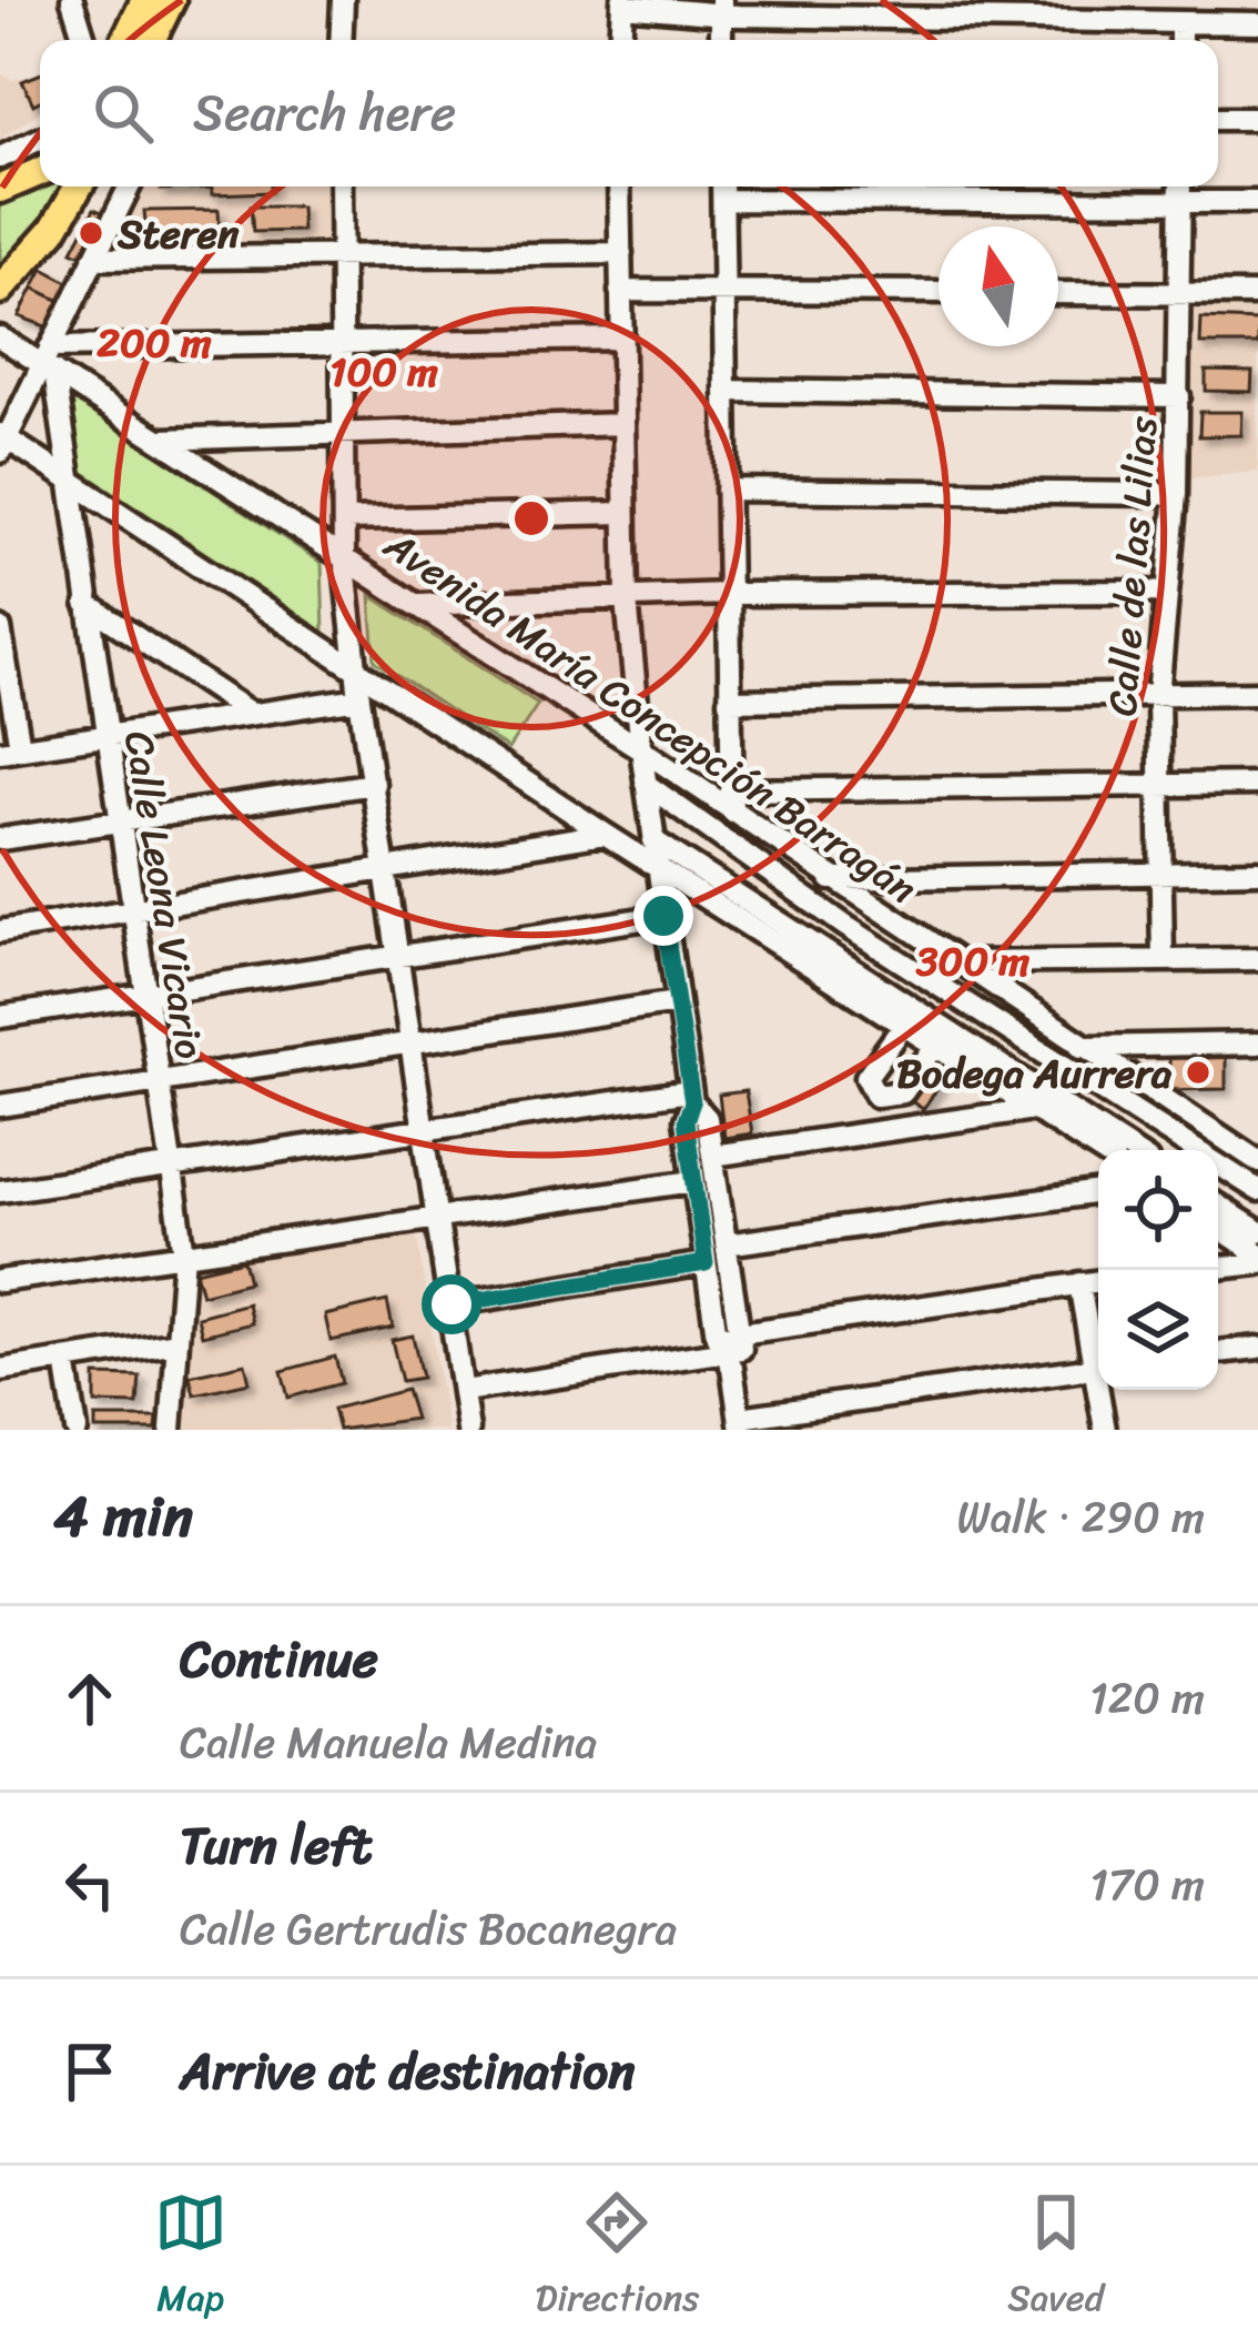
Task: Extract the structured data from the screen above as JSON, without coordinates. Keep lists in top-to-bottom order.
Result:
{
  "streets": {
    "street": ["Calle de las Lilias", "Avenida María Concepción Barragán", "Calle Leona Vicario"]
  },
  "crossings": [
    ["Avenida María Concepción Barragán", "Calle Leona Vicario"]
  ],
  "places": ["Steren", "Bodega Aurrera"],
  "north": "top",
  "page": {
    "search": "Search here",
    "heading": ["4 min", "Walk · 290 m"],
    "list": [
      ["Continue", "Calle Manuela Medina", "120 m"],
      ["Turn left", "Calle Gertrudis Bocanegra", "170 m"],
      "Arrive at destination"
    ],
    "nav": ["Map", "Directions", "Saved"]
  },
  "rings": ["200 m", "100 m", "300 m"]
}
